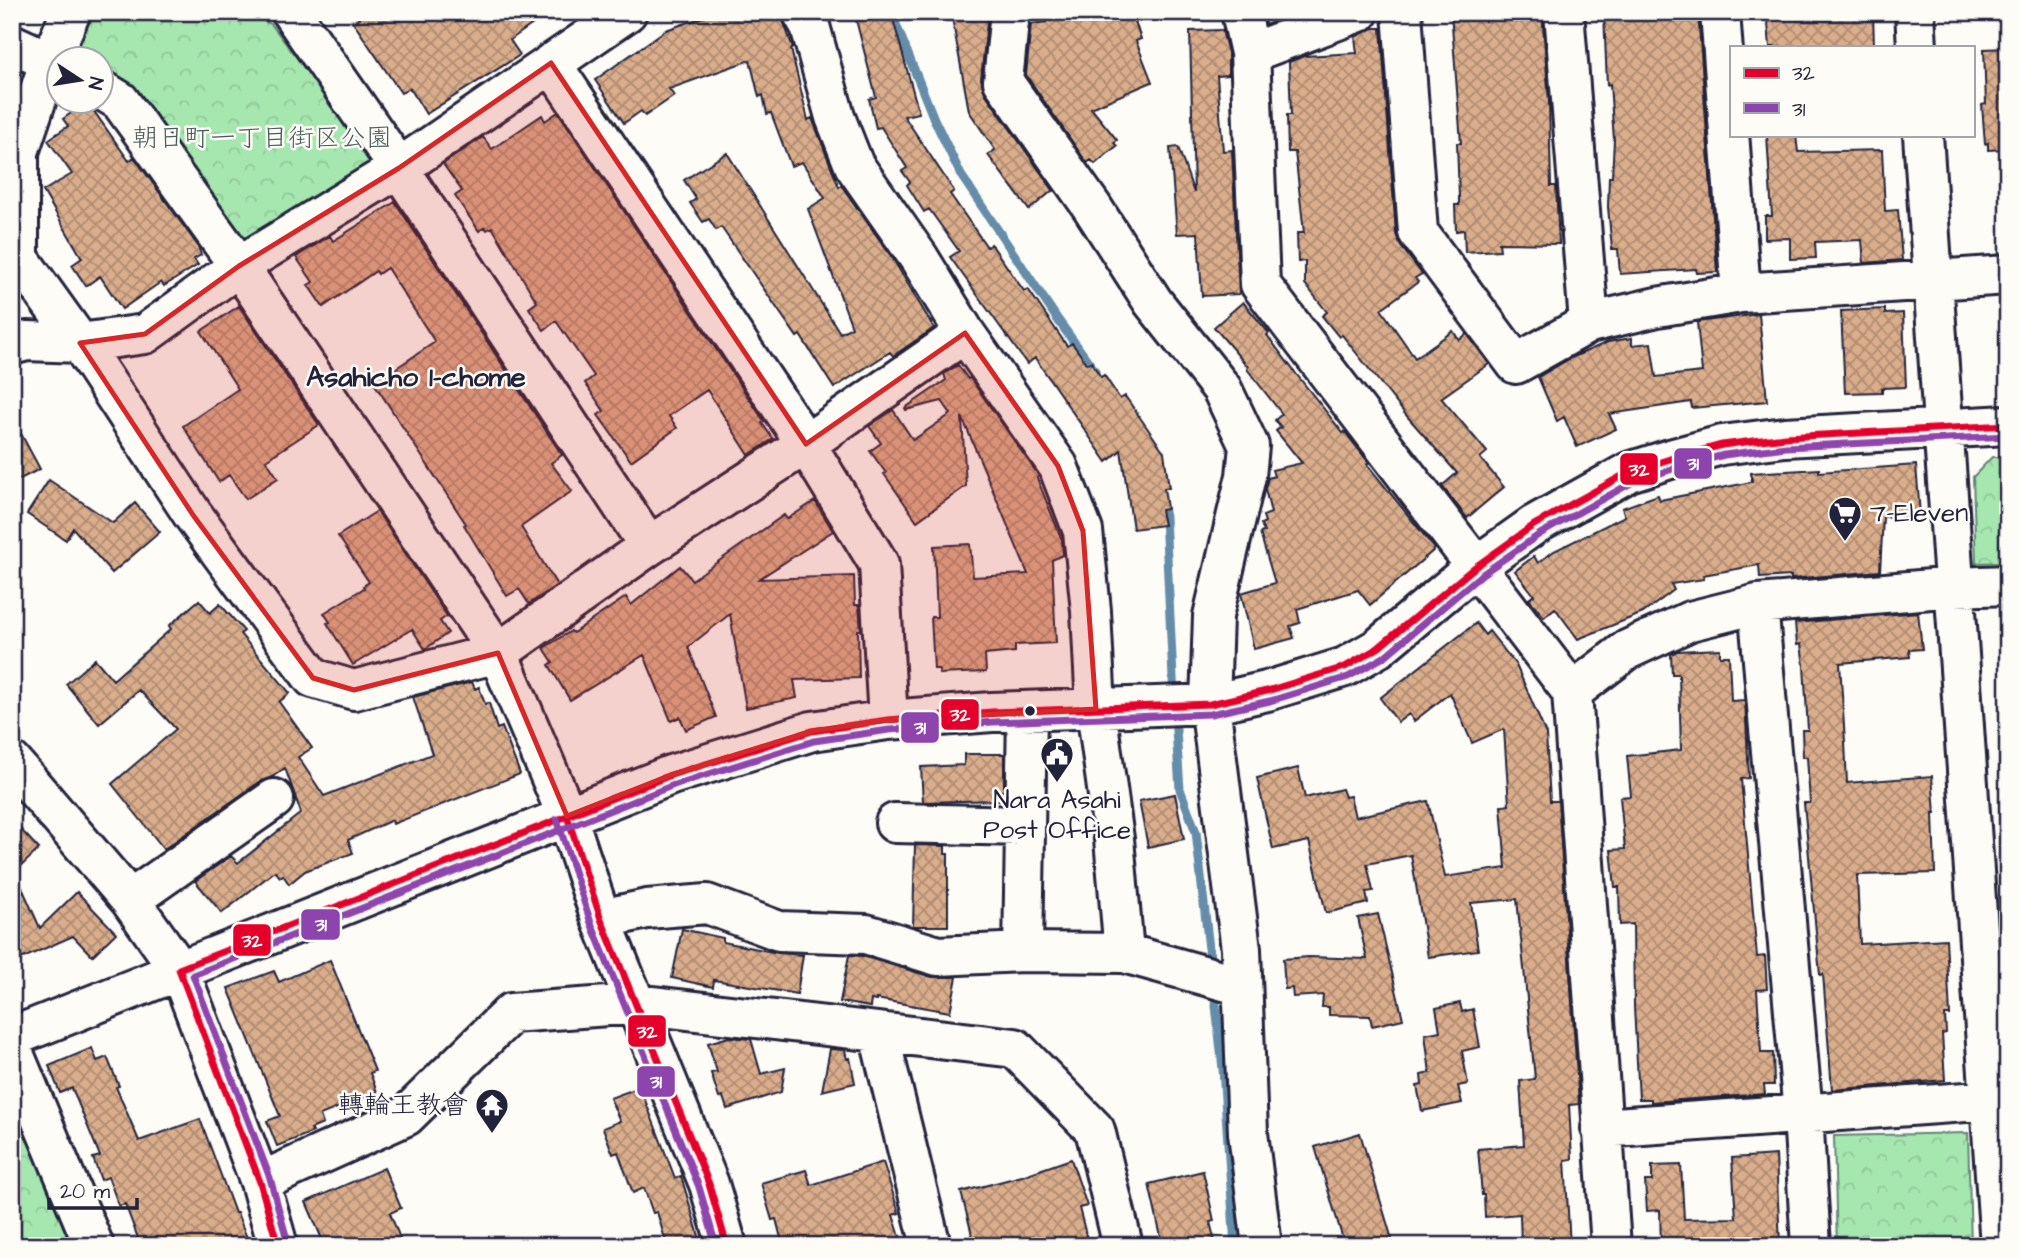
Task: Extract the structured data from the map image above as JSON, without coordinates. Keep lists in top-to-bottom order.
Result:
{
  "districts": ["Asahicho 1-chome"],
  "parks": ["朝日町一丁目街区公園"],
  "places": {
    "supermarket": ["7-Eleven"],
    "public building": ["Nara Asahi Post Office"],
    "temple": ["轉輪王教會"]
  },
  "lines": ["transit line 32", "transit line 31"],
  "legend": ["32", "31"],
  "scale_bar": "20 m",
  "north": "right"
}
